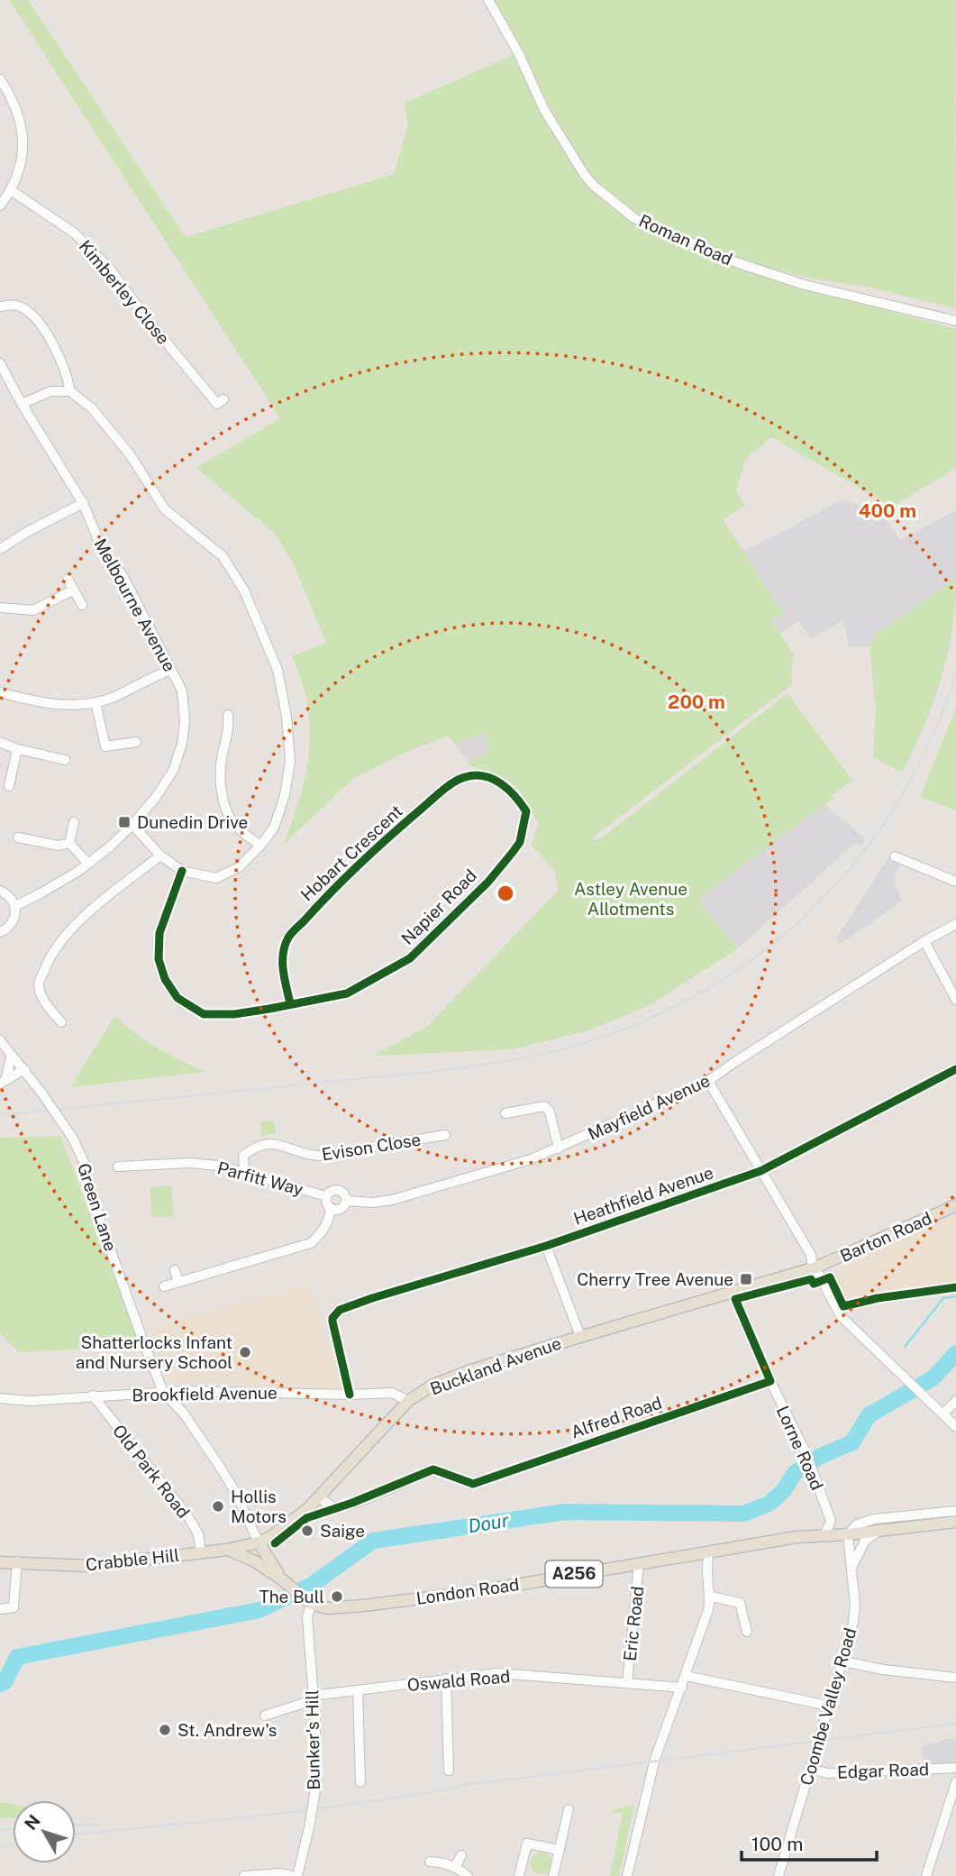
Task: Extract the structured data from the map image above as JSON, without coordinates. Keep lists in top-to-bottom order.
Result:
{
  "streets": {
    "main road": [
      "Barton Road",
      "Buckland Avenue",
      "Crabble Hill",
      "A256",
      "London Road"
    ],
    "street": [
      "Roman Road",
      "Kimberley Close",
      "Melbourne Avenue",
      "Hobart Crescent",
      "Napier Road",
      "Mayfield Avenue",
      "Evison Close",
      "Parfitt Way",
      "Heathfield Avenue",
      "Green Lane",
      "Brookfield Avenue",
      "Alfred Road",
      "Lorne Road",
      "Old Park Road",
      "Eric Road",
      "Oswald Road",
      "Coombe Valley Road",
      "Bunker's Hill",
      "Edgar Road"
    ]
  },
  "crossings": [
    ["Hobart Crescent", "Napier Road"],
    ["Mayfield Avenue", "Parfitt Way"],
    ["Evison Close", "Parfitt Way"],
    ["Heathfield Avenue", "Brookfield Avenue"],
    ["Green Lane", "Brookfield Avenue"],
    ["Barton Road", "Buckland Avenue"],
    ["Buckland Avenue", "Brookfield Avenue"],
    ["Buckland Avenue", "Lorne Road"],
    ["Buckland Avenue", "Crabble Hill"],
    ["Brookfield Avenue", "Old Park Road"],
    ["Alfred Road", "Lorne Road"],
    ["Lorne Road", "London Road"],
    ["Old Park Road", "Crabble Hill"],
    ["London Road", "Eric Road"],
    ["London Road", "Coombe Valley Road"],
    ["London Road", "Bunker's Hill"],
    ["Eric Road", "Oswald Road"],
    ["Oswald Road", "Bunker's Hill"],
    ["Coombe Valley Road", "Edgar Road"]
  ],
  "water": ["Dour"],
  "parks": ["Astley Avenue Allotments"],
  "places": {
    "transit": ["Dunedin Drive", "Cherry Tree Avenue"],
    "other": [
      "Shatterlocks Infant and Nursery School",
      "Hollis Motors",
      "Saige",
      "The Bull",
      "St. Andrew's"
    ]
  },
  "scale_bar": "100 m",
  "north": "top left",
  "rings": ["400 m", "200 m"]
}
